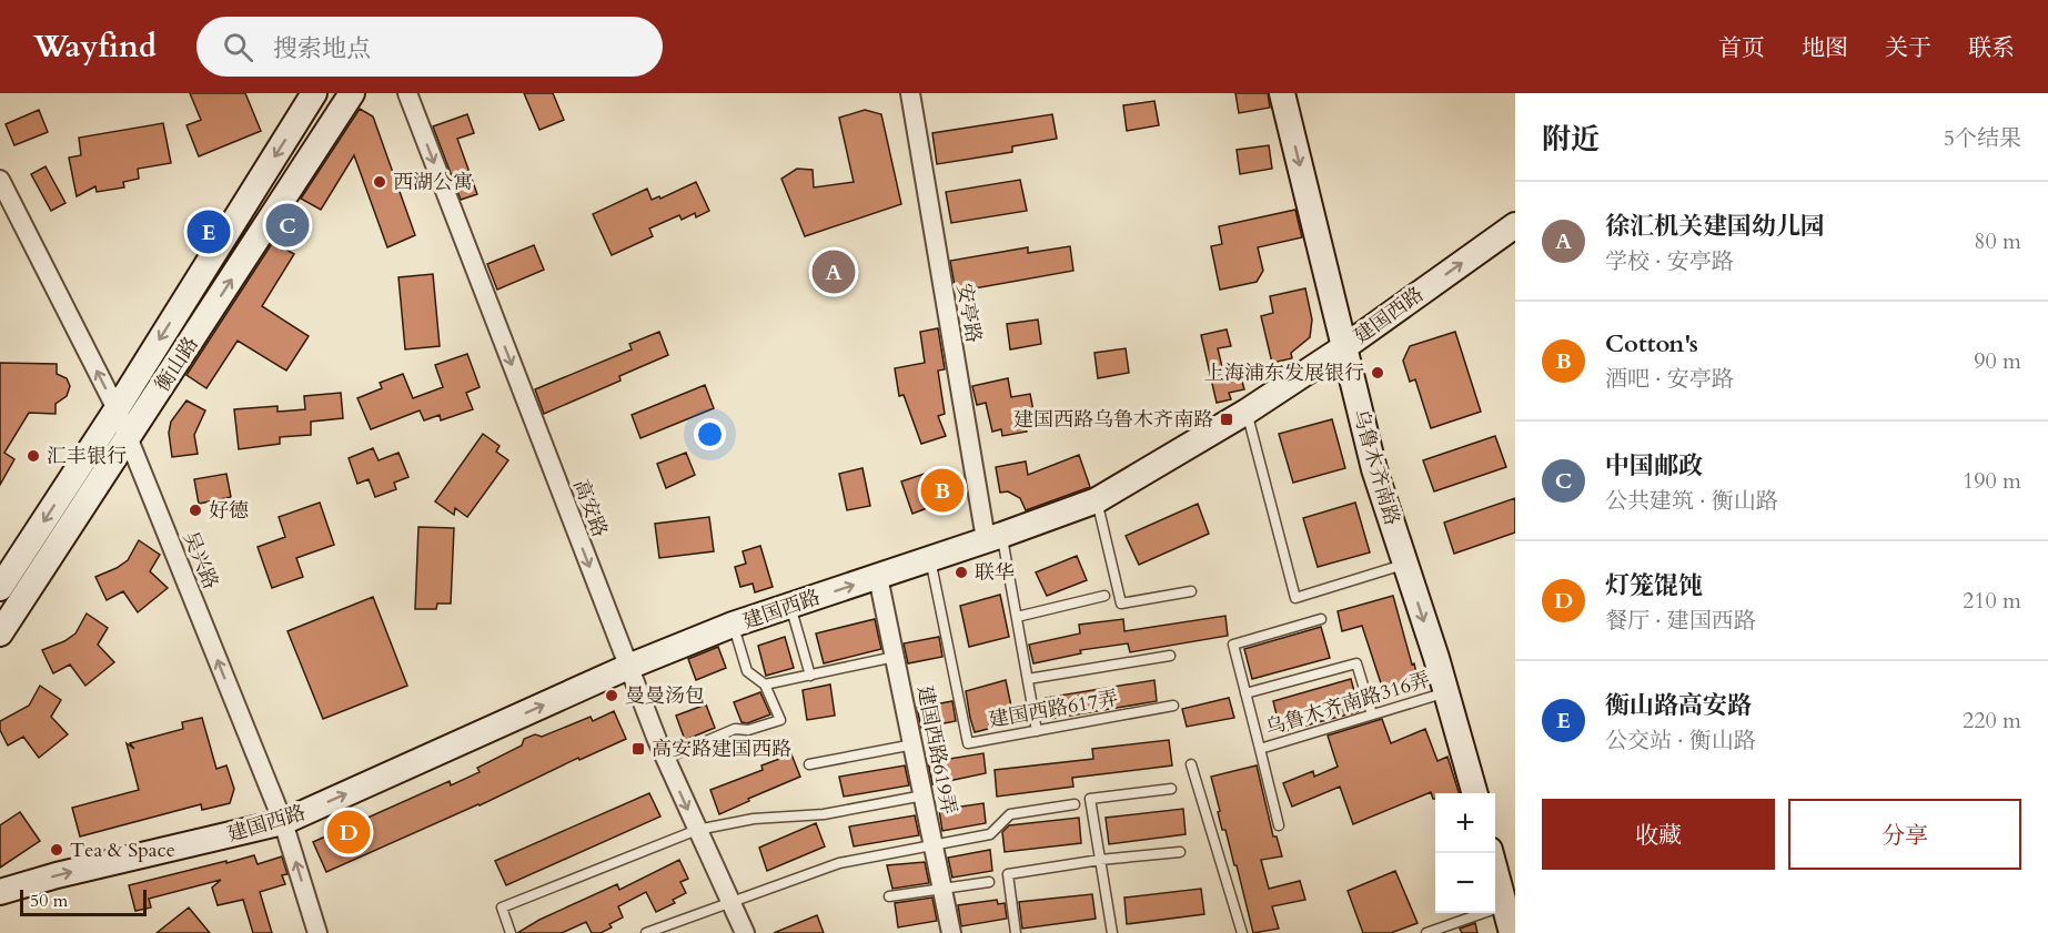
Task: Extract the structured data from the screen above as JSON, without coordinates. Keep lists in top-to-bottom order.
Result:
{
  "streets": {
    "street": [
      "安亭路",
      "建国西路",
      "衡山路",
      "乌鲁木齐南路",
      "高安路",
      "吴兴路",
      "建国西路619弄"
    ],
    "lane": ["乌鲁木齐南路316弄", "建国西路617弄"]
  },
  "crossings": [
    ["安亭路", "建国西路"],
    ["建国西路", "乌鲁木齐南路"],
    ["建国西路", "高安路"],
    ["建国西路", "吴兴路"],
    ["建国西路", "建国西路617弄"],
    ["建国西路", "建国西路619弄"],
    ["衡山路", "吴兴路"],
    ["乌鲁木齐南路", "乌鲁木齐南路316弄"]
  ],
  "one_way": [
    "建国西路",
    "乌鲁木齐南路",
    "高安路",
    "吴兴路"
  ],
  "places": {
    "other": [
      "西湖公寓",
      "上海浦东发展银行",
      "汇丰银行",
      "好德",
      "联华",
      "曼曼汤包",
      "Tea & Space"
    ],
    "transit": ["建国西路乌鲁木齐南路", "高安路建国西路"]
  },
  "scale_bar": "50 m",
  "page": {
    "header": "Wayfind",
    "search": "搜索地点",
    "nav": [
      "首页",
      "地图",
      "关于",
      "联系"
    ],
    "heading": ["附近", "5个结果"],
    "list": [
      {
        "mark": "A",
        "name": "徐汇机关建国幼儿园",
        "note": "学校 · 安亭路",
        "value": "80 m"
      },
      {
        "mark": "B",
        "name": "Cotton's",
        "note": "酒吧 · 安亭路",
        "value": "90 m"
      },
      {
        "mark": "C",
        "name": "中国邮政",
        "note": "公共建筑 · 衡山路",
        "value": "190 m"
      },
      {
        "mark": "D",
        "name": "灯笼馄饨",
        "note": "餐厅 · 建国西路",
        "value": "210 m"
      },
      {
        "mark": "E",
        "name": "衡山路高安路",
        "note": "公交站 · 衡山路",
        "value": "220 m"
      }
    ],
    "pins": [
      "C",
      "E",
      "A",
      "B",
      "D"
    ],
    "buttons": ["收藏", "分享"],
    "map_buttons": ["+", "−"],
    "scale": "50 m"
  }
}
